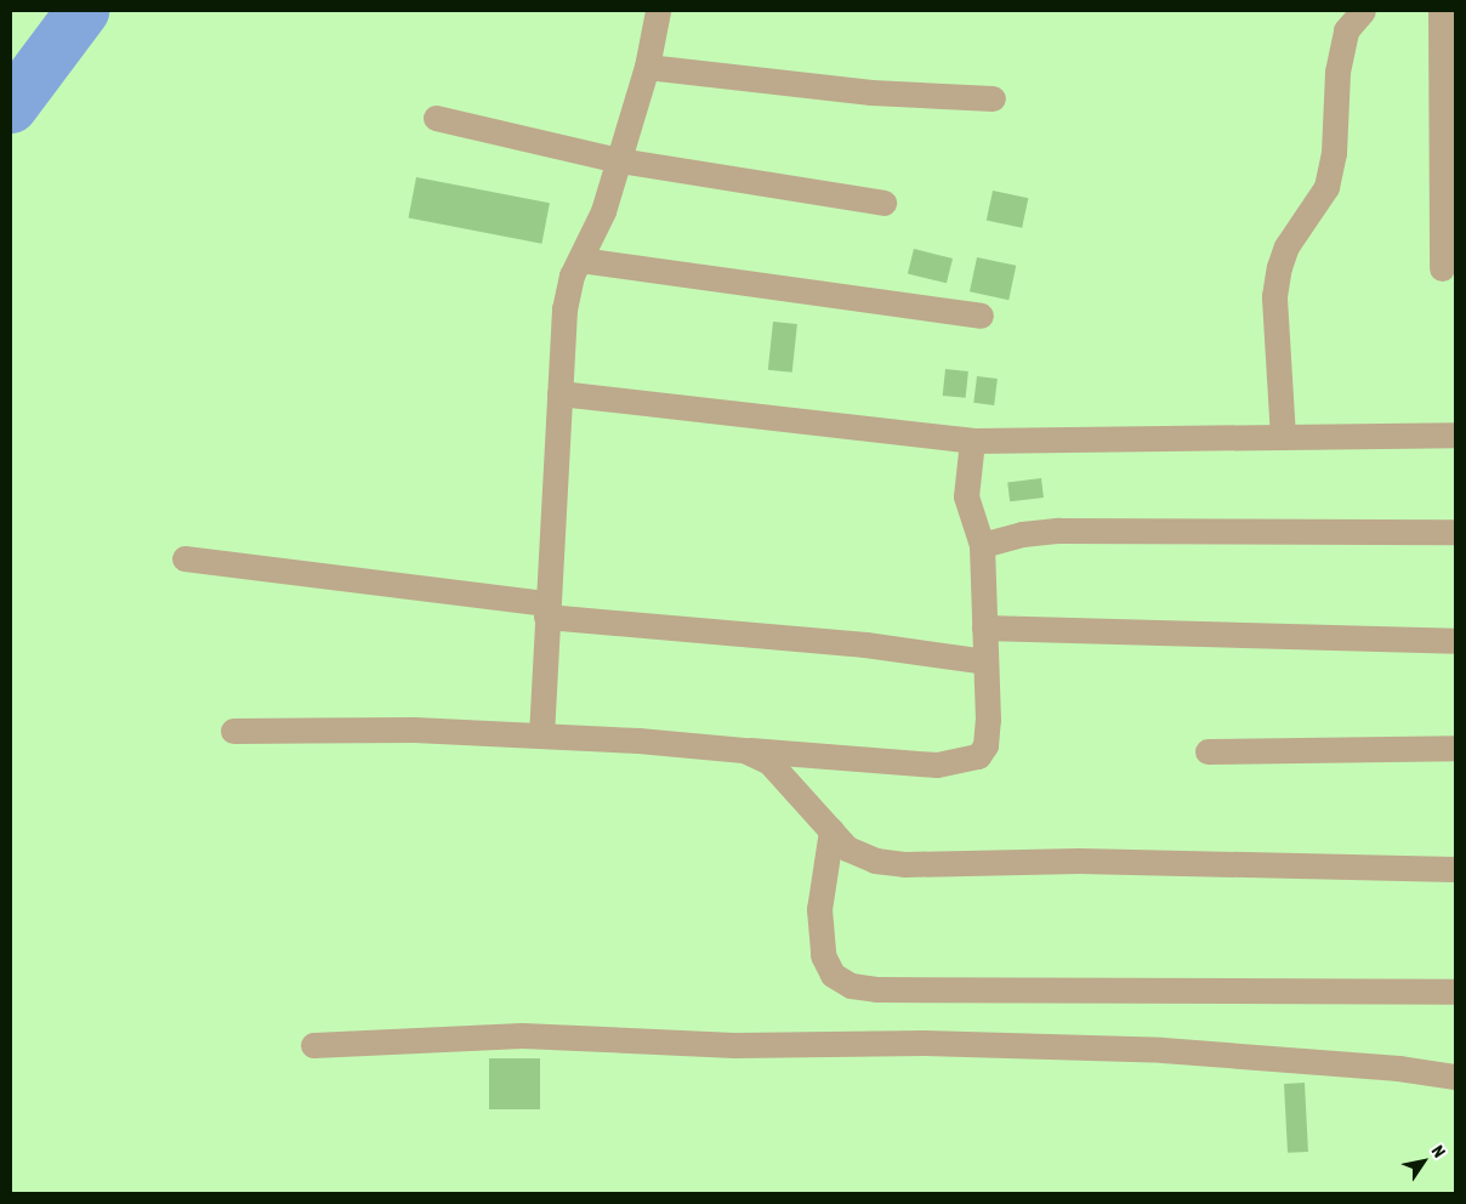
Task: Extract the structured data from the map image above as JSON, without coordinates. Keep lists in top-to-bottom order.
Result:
{
  "north": "top right"
}
